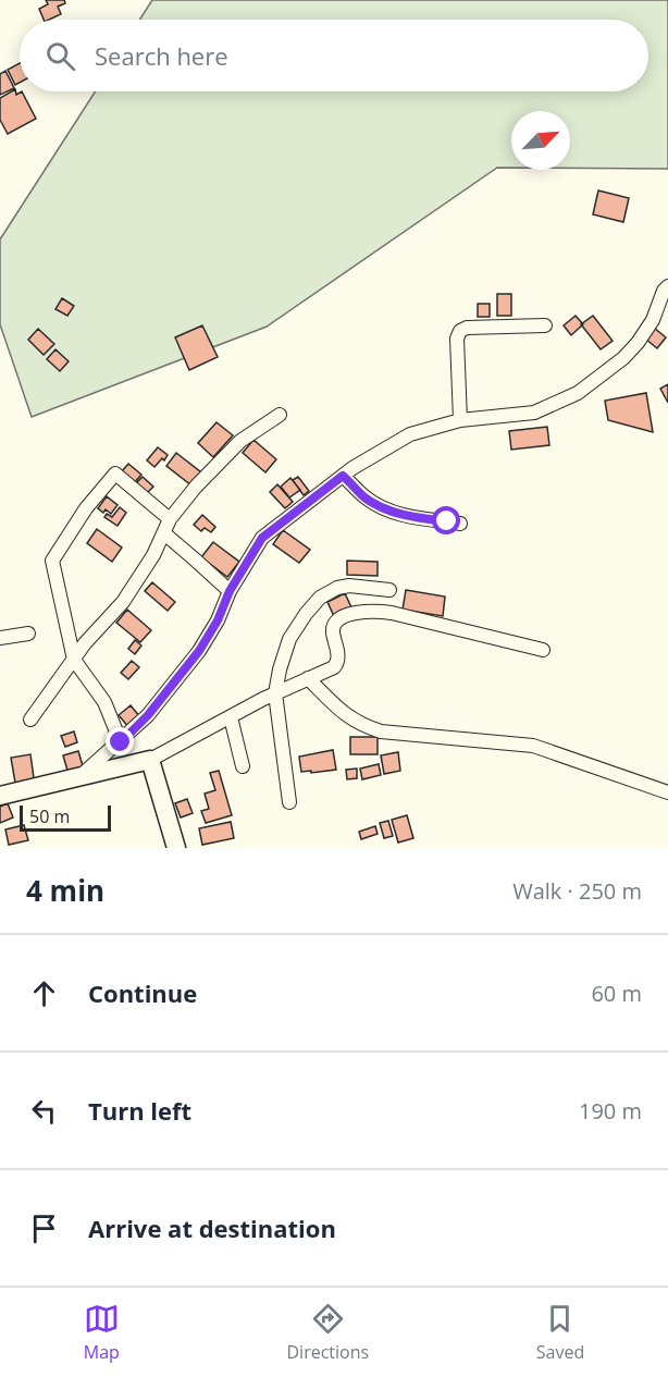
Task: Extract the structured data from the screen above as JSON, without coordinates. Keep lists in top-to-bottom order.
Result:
{
  "scale_bar": "50 m",
  "north": "top right",
  "page": {
    "search": "Search here",
    "scale": "50 m",
    "heading": ["4 min", "Walk · 250 m"],
    "list": [
      ["Continue", "60 m"],
      ["Turn left", "190 m"],
      "Arrive at destination"
    ],
    "nav": ["Map", "Directions", "Saved"]
  }
}
